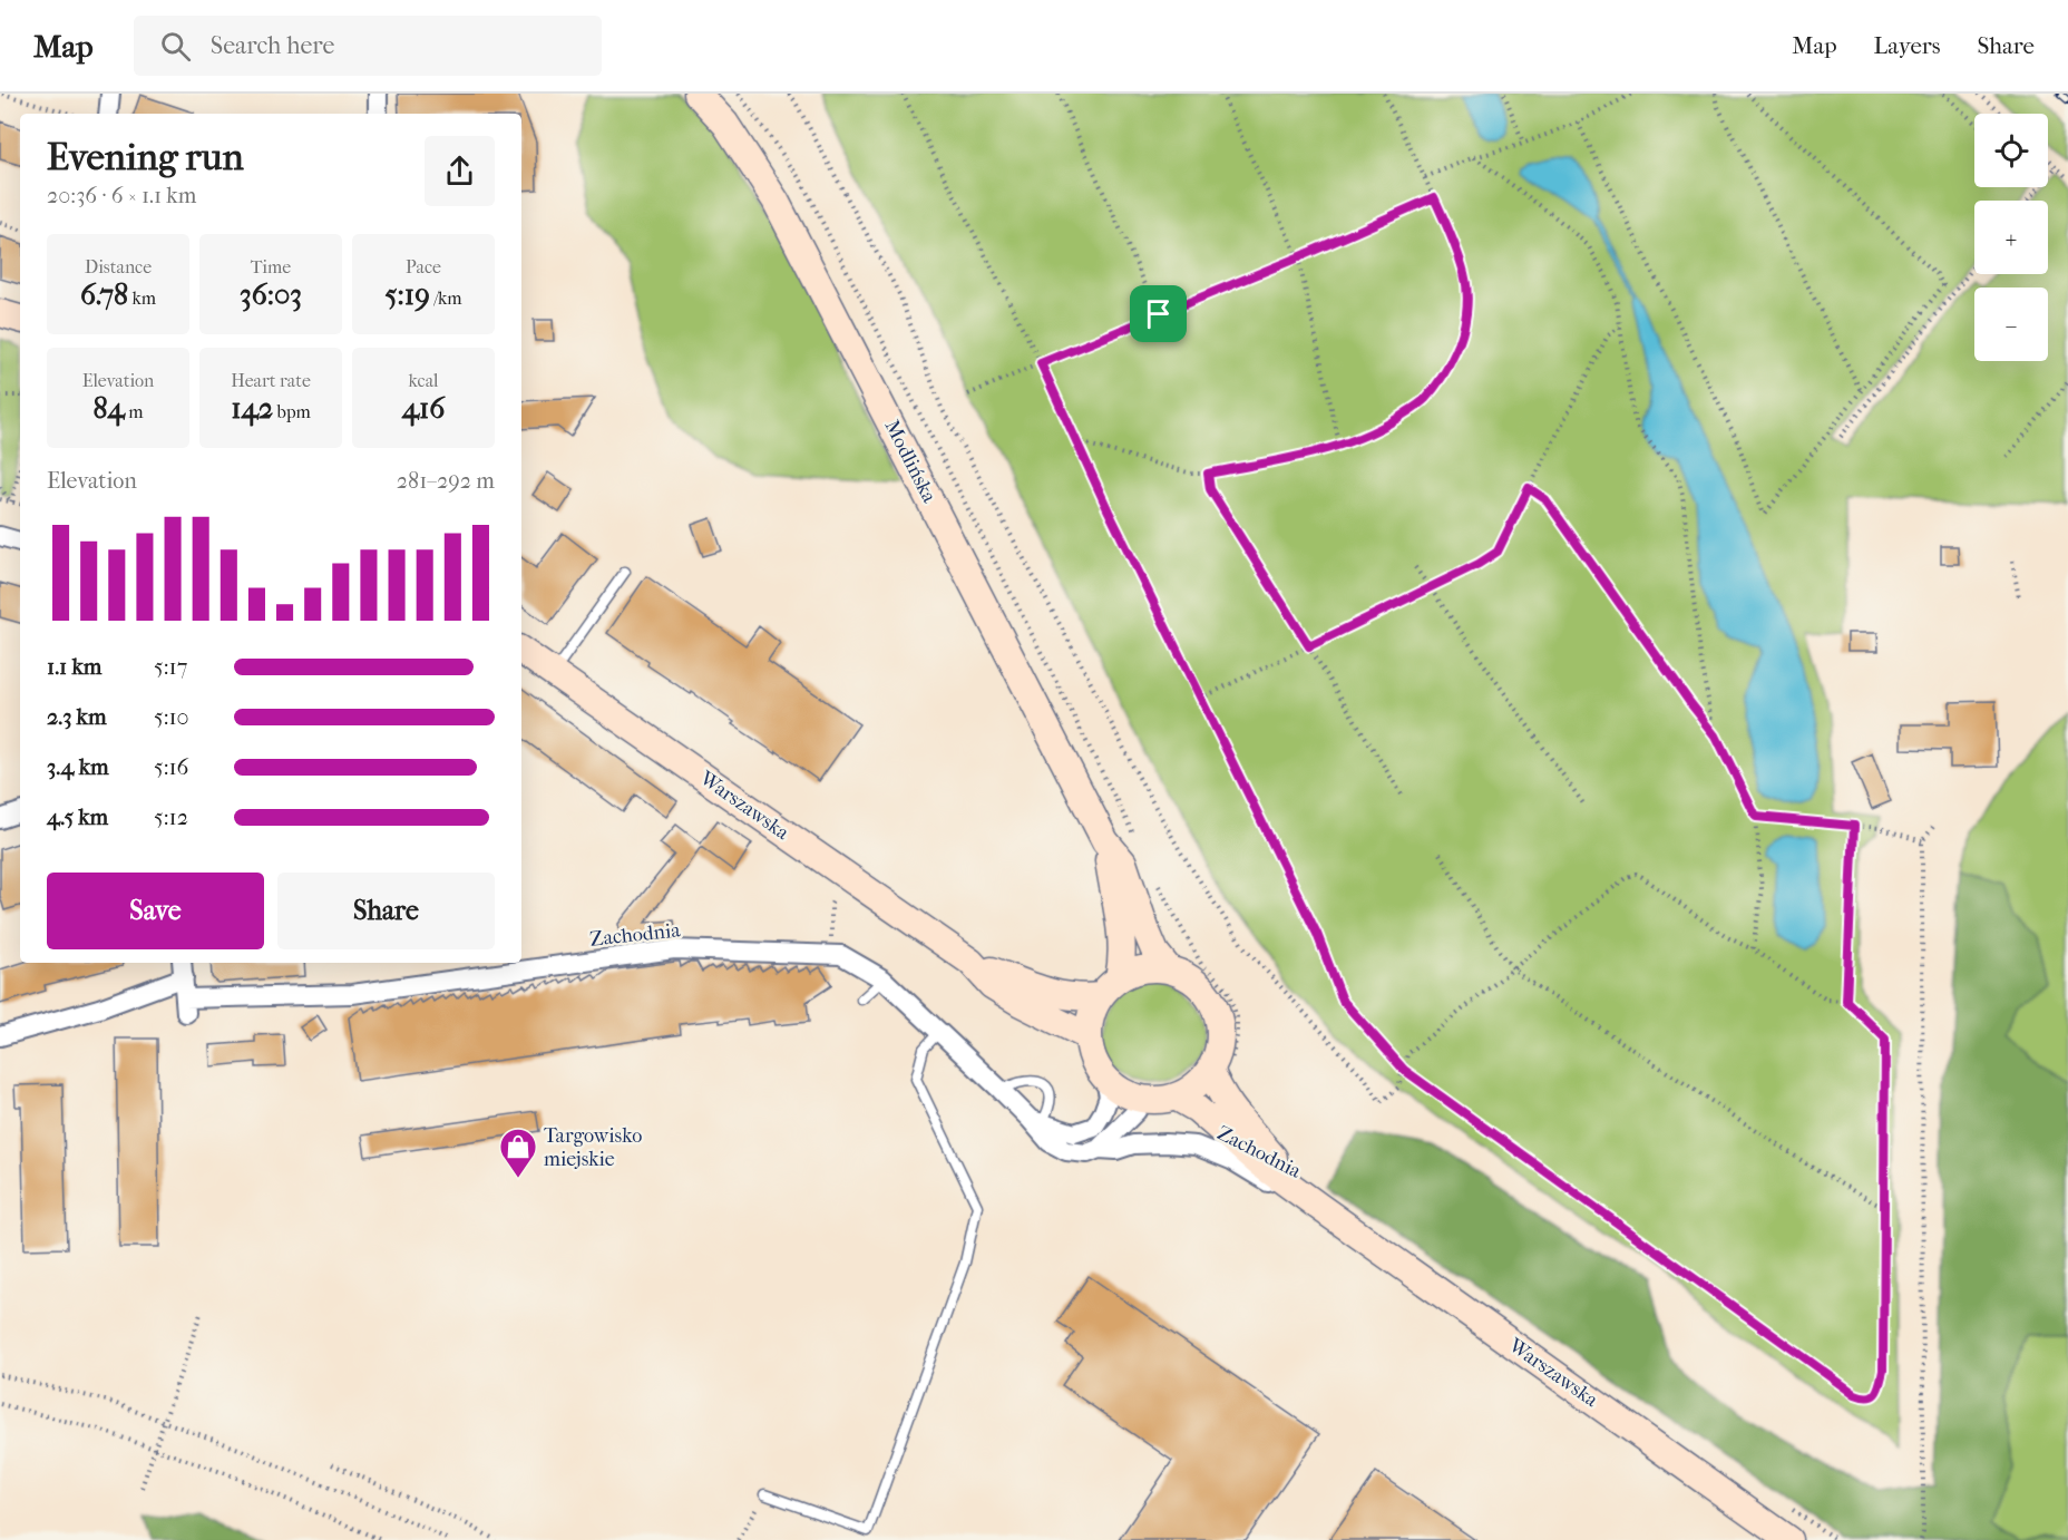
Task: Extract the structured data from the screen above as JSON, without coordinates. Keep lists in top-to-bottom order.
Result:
{
  "streets": {
    "main road": ["Modlińska", "Warszawska"],
    "street": ["Zachodnia"]
  },
  "crossings": [
    ["Modlińska", "Warszawska"],
    ["Modlińska", "Zachodnia"],
    ["Warszawska", "Zachodnia"]
  ],
  "places": {
    "shop": ["Targowisko miejskie"]
  },
  "page": {
    "header": "Map",
    "search": "Search here",
    "nav": ["Map", "Layers", "Share"],
    "map_buttons": ["+", "−"],
    "heading": ["Evening run", "20:36 · 6 × 1.1 km"],
    "stats": [
      ["Distance", "6.78 km"],
      ["Time", "36:03"],
      ["Pace", "5:19 /km"],
      ["Elevation", "84 m"],
      ["Heart rate", "142 bpm"],
      ["kcal", "416"]
    ],
    "chart": ["Elevation", "281–292 m"],
    "list": [
      {
        "name": "1.1 km",
        "note": "5:17"
      },
      {
        "name": "2.3 km",
        "note": "5:10"
      },
      {
        "name": "3.4 km",
        "note": "5:16"
      },
      {
        "name": "4.5 km",
        "note": "5:12"
      }
    ],
    "buttons": ["Save", "Share"]
  }
}
